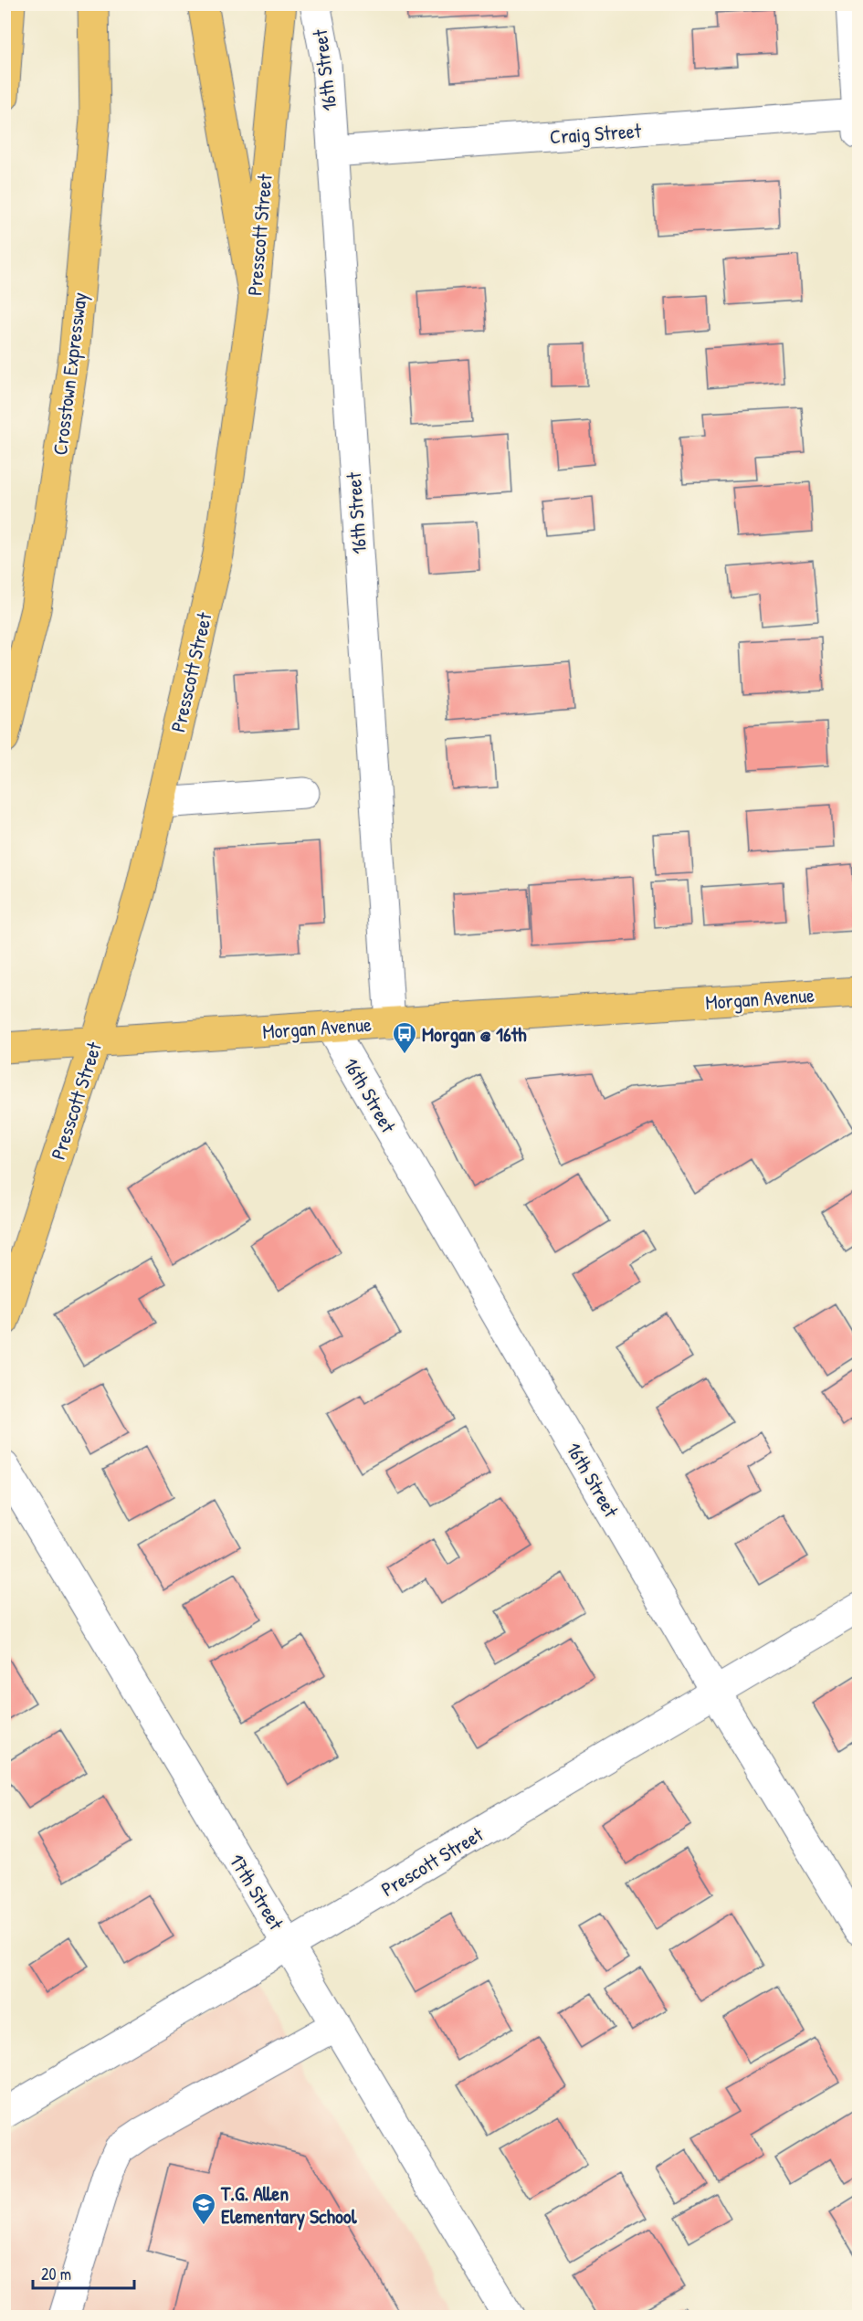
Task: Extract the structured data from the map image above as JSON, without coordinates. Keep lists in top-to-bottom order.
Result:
{
  "streets": {
    "main road": ["Presscott Street", "Crosstown Expressway", "Morgan Avenue"],
    "street": [
      "16th Street",
      "Craig Street",
      "Prescott Street",
      "17th Street"
    ]
  },
  "crossings": [
    ["16th Street", "Craig Street"],
    ["16th Street", "Morgan Avenue"],
    ["16th Street", "Prescott Street"],
    ["Presscott Street", "Morgan Avenue"],
    ["Prescott Street", "17th Street"]
  ],
  "places": {
    "bus stop": ["Morgan @ 16th"],
    "school or university": ["T.G. Allen Elementary School"]
  },
  "scale_bar": "20 m"
}
